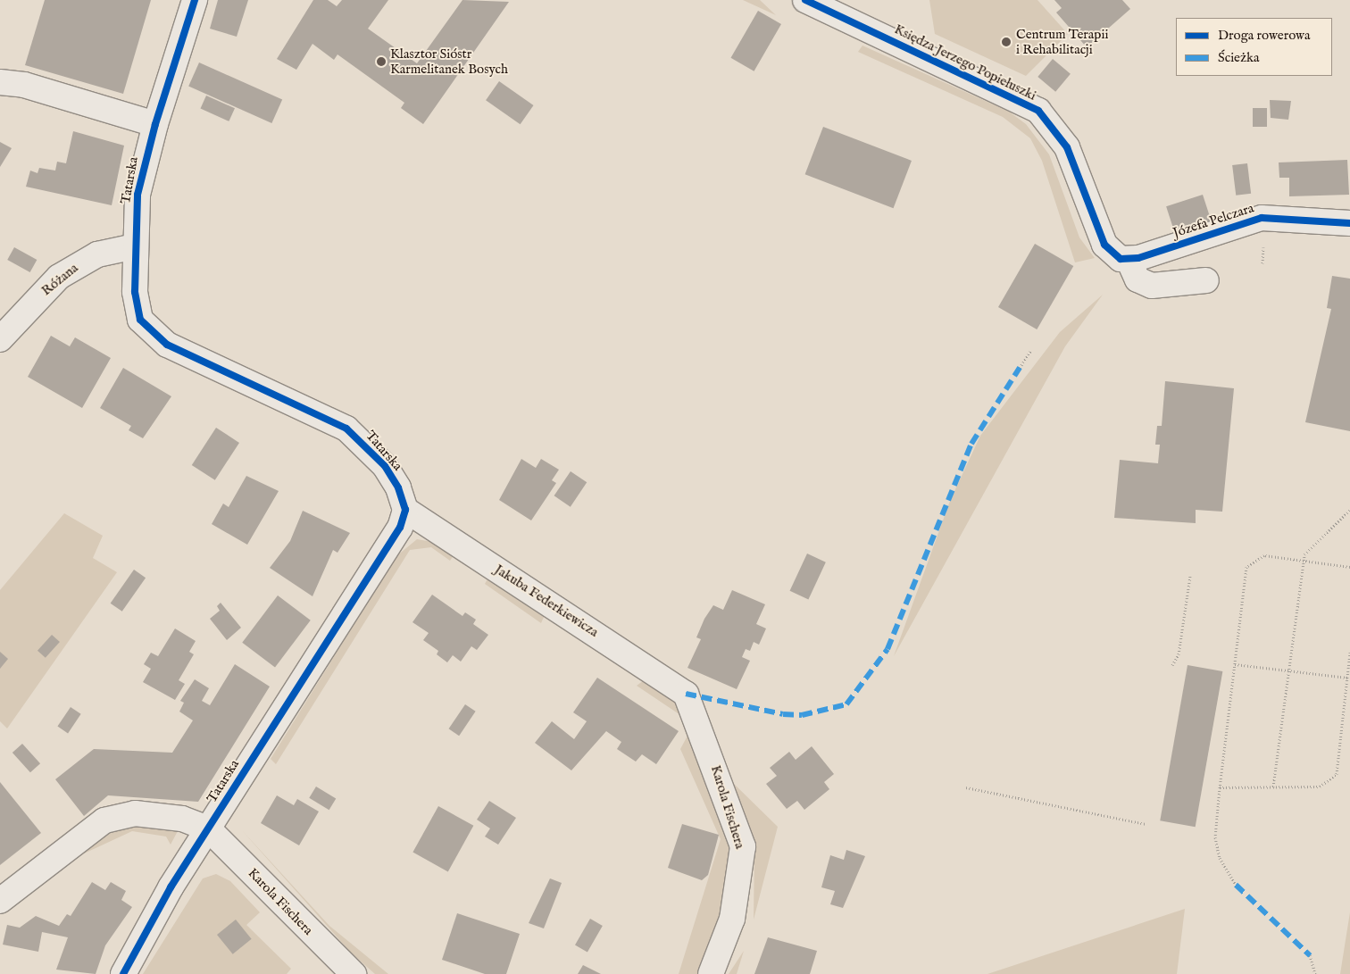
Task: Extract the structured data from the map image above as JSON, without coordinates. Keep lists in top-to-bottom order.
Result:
{
  "streets": {
    "street": [
      "Księdza Jerzego Popiełuszki",
      "Tatarska",
      "Józefa Pelczara",
      "Różana",
      "Jakuba Federkiewicza",
      "Karola Fischera"
    ]
  },
  "crossings": [
    ["Księdza Jerzego Popiełuszki", "Józefa Pelczara"],
    ["Tatarska", "Różana"],
    ["Tatarska", "Jakuba Federkiewicza"],
    ["Tatarska", "Karola Fischera"],
    ["Jakuba Federkiewicza", "Karola Fischera"]
  ],
  "places": ["Centrum Terapii i Rehabilitacji", "Klasztor Sióstr Karmelitanek Bosych"],
  "legend": ["Droga rowerowa", "Ścieżka"]
}
